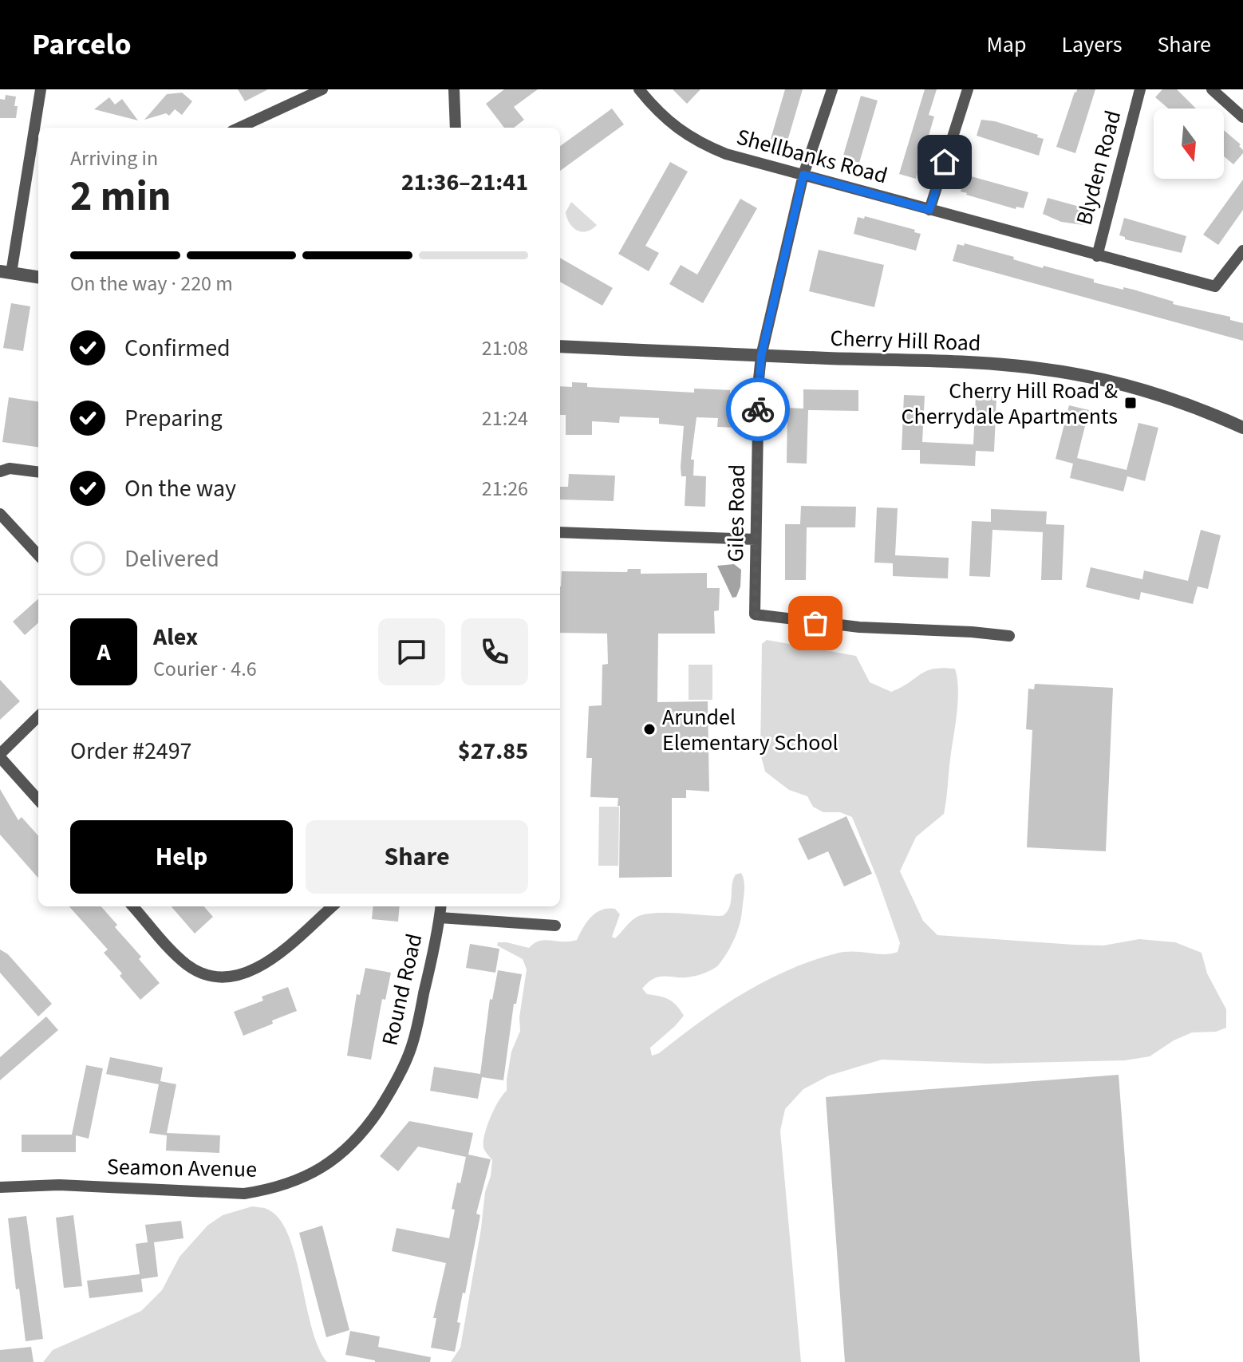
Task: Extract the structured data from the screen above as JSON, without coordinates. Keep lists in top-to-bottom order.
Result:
{
  "streets": {
    "street": [
      "Shellbanks Road",
      "Blyden Road",
      "Cherry Hill Road",
      "Giles Road",
      "Round Road",
      "Seamon Avenue"
    ]
  },
  "crossings": [
    ["Shellbanks Road", "Blyden Road"],
    ["Shellbanks Road", "Giles Road"],
    ["Cherry Hill Road", "Giles Road"],
    ["Round Road", "Seamon Avenue"]
  ],
  "places": {
    "transit": ["Cherry Hill Road & Cherrydale Apartments"],
    "other": ["Arundel Elementary School"]
  },
  "north": "bottom",
  "page": {
    "header": "Parcelo",
    "nav": ["Map", "Layers", "Share"],
    "heading": ["2 min", "Arriving in", "21:36–21:41"],
    "panel": [
      "Alex",
      "Courier · 4.6",
      "Order #2497",
      "$27.85"
    ],
    "bar": "On the way · 220 m",
    "list": [
      ["Confirmed", "21:08"],
      ["Preparing", "21:24"],
      ["On the way", "21:26"],
      "Delivered"
    ],
    "round": "A",
    "buttons": ["Help", "Share"]
  }
}
